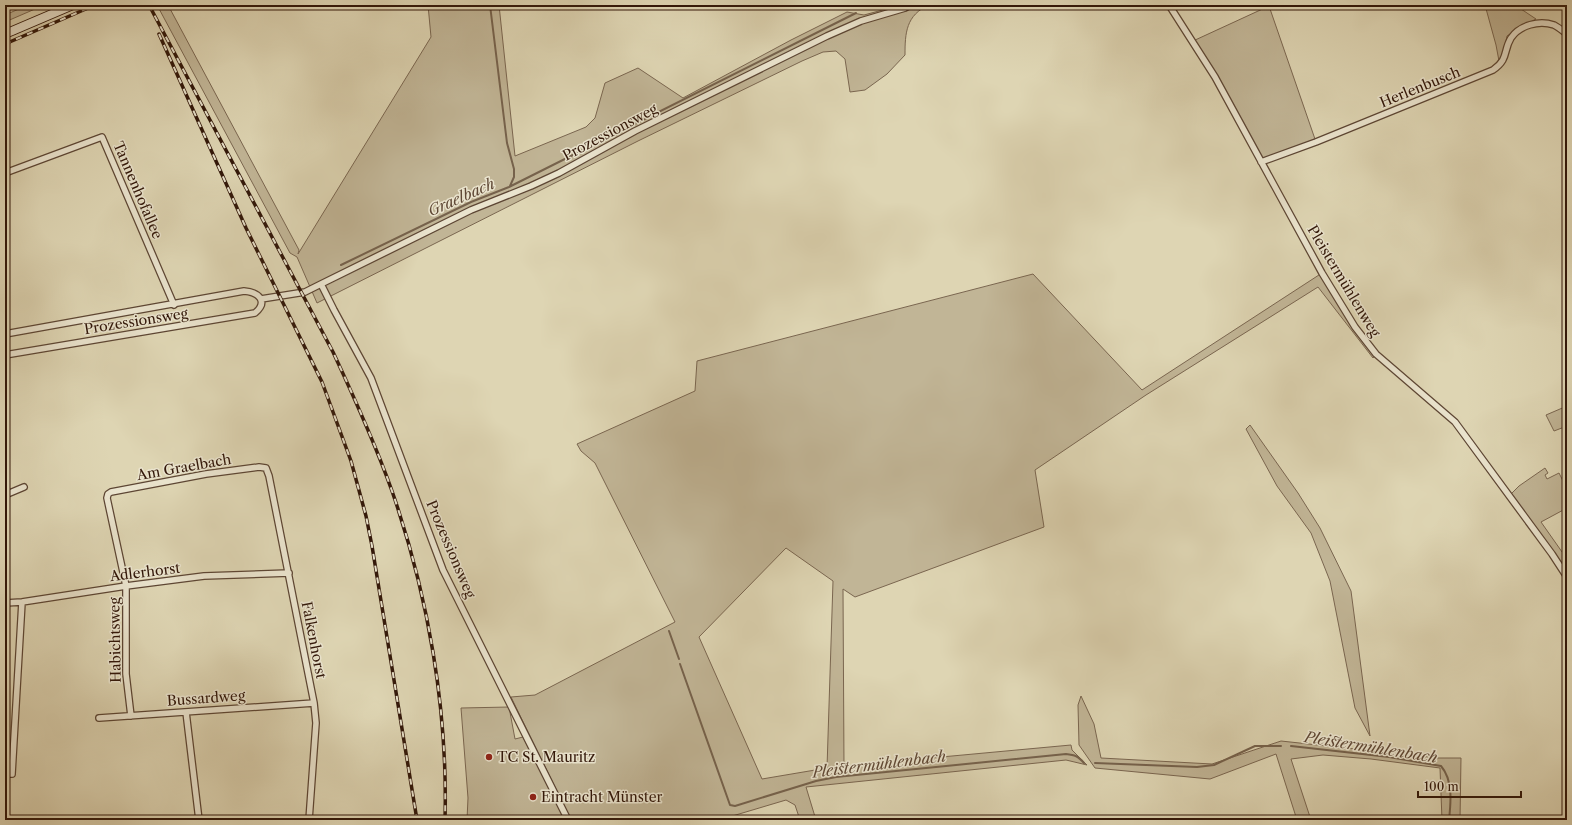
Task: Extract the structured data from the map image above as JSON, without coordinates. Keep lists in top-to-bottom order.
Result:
{
  "streets": {
    "street": [
      "Herlenbusch",
      "Prozessionsweg",
      "Tannenhofallee",
      "Pleistermühlenweg",
      "Am Graelbach",
      "Adlerhorst",
      "Habichtsweg",
      "Falkenhorst",
      "Bussardweg"
    ]
  },
  "crossings": [
    ["Herlenbusch", "Pleistermühlenweg"],
    ["Prozessionsweg", "Tannenhofallee"],
    ["Am Graelbach", "Habichtsweg"],
    ["Am Graelbach", "Falkenhorst"],
    ["Adlerhorst", "Habichtsweg"],
    ["Adlerhorst", "Falkenhorst"],
    ["Habichtsweg", "Bussardweg"],
    ["Falkenhorst", "Bussardweg"]
  ],
  "water": ["Graelbach", "Pleistermühlenbach"],
  "places": ["TC St. Mauritz", "Eintracht Münster"],
  "scale_bar": "100 m"
}
